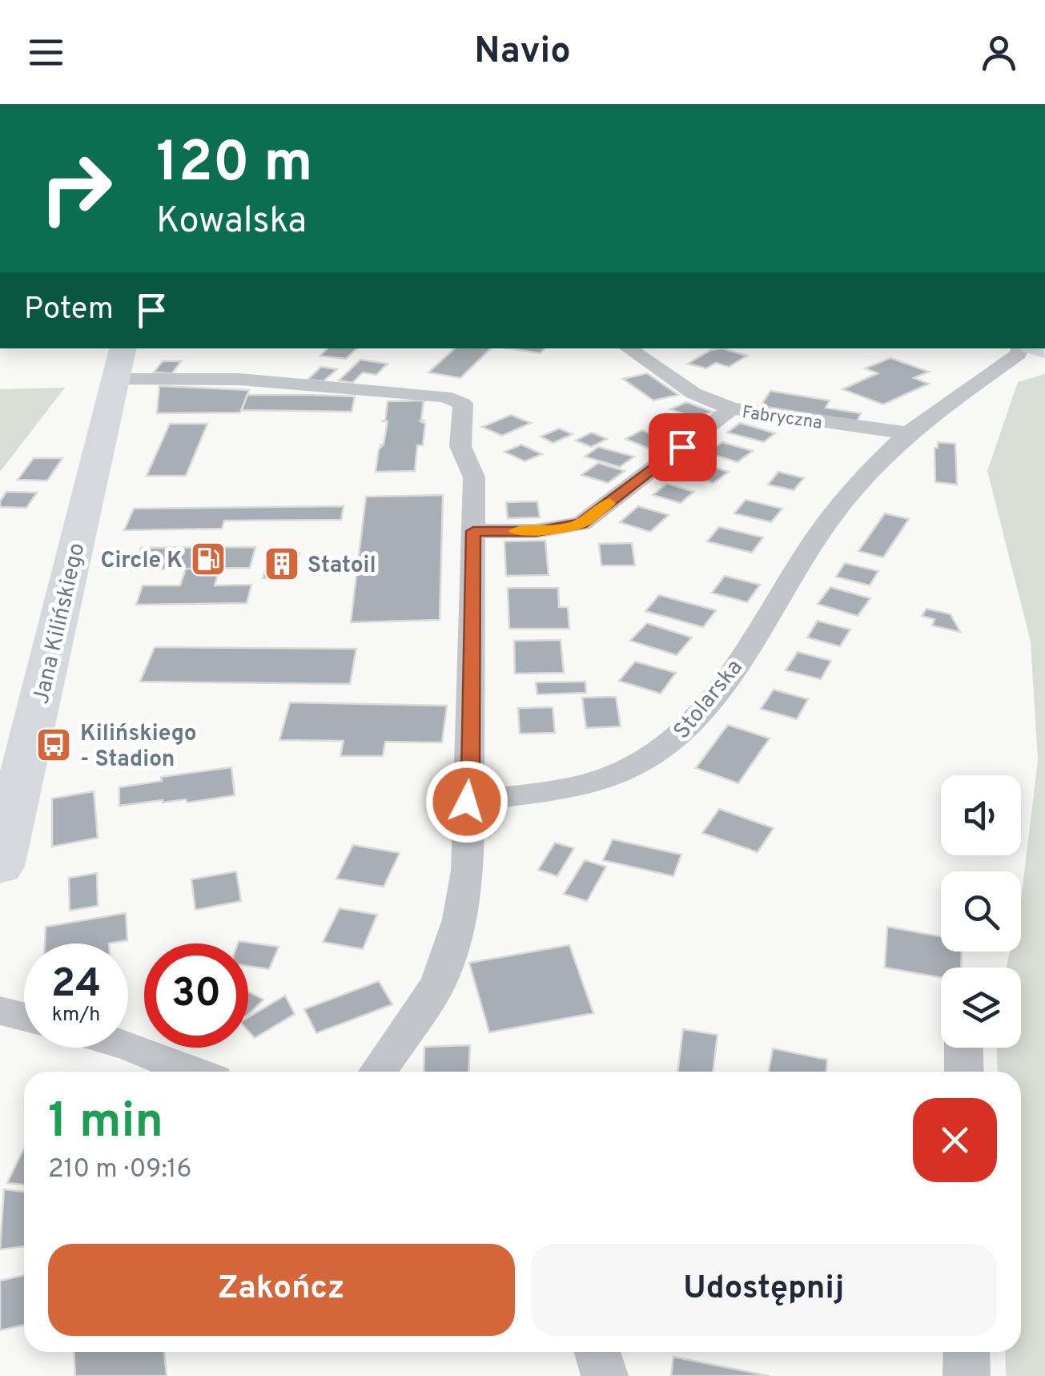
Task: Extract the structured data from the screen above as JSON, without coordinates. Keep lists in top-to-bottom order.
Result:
{
  "streets": {
    "main road": ["Jana Kilińskiego"],
    "street": ["Fabryczna", "Stolarska"]
  },
  "crossings": [
    ["Fabryczna", "Stolarska"]
  ],
  "places": {
    "fuel station": ["Circle K"],
    "building": ["Statoil"],
    "bus stop": ["Kilińskiego - Stadion"]
  },
  "page": {
    "header": "Navio",
    "turn": ["120 m", "Kowalska"],
    "then": "Potem",
    "speed": "24 km/h",
    "limit": "30",
    "heading": ["1 min", "210 m · 09:16"],
    "buttons": ["Zakończ", "Udostępnij"]
  }
}
